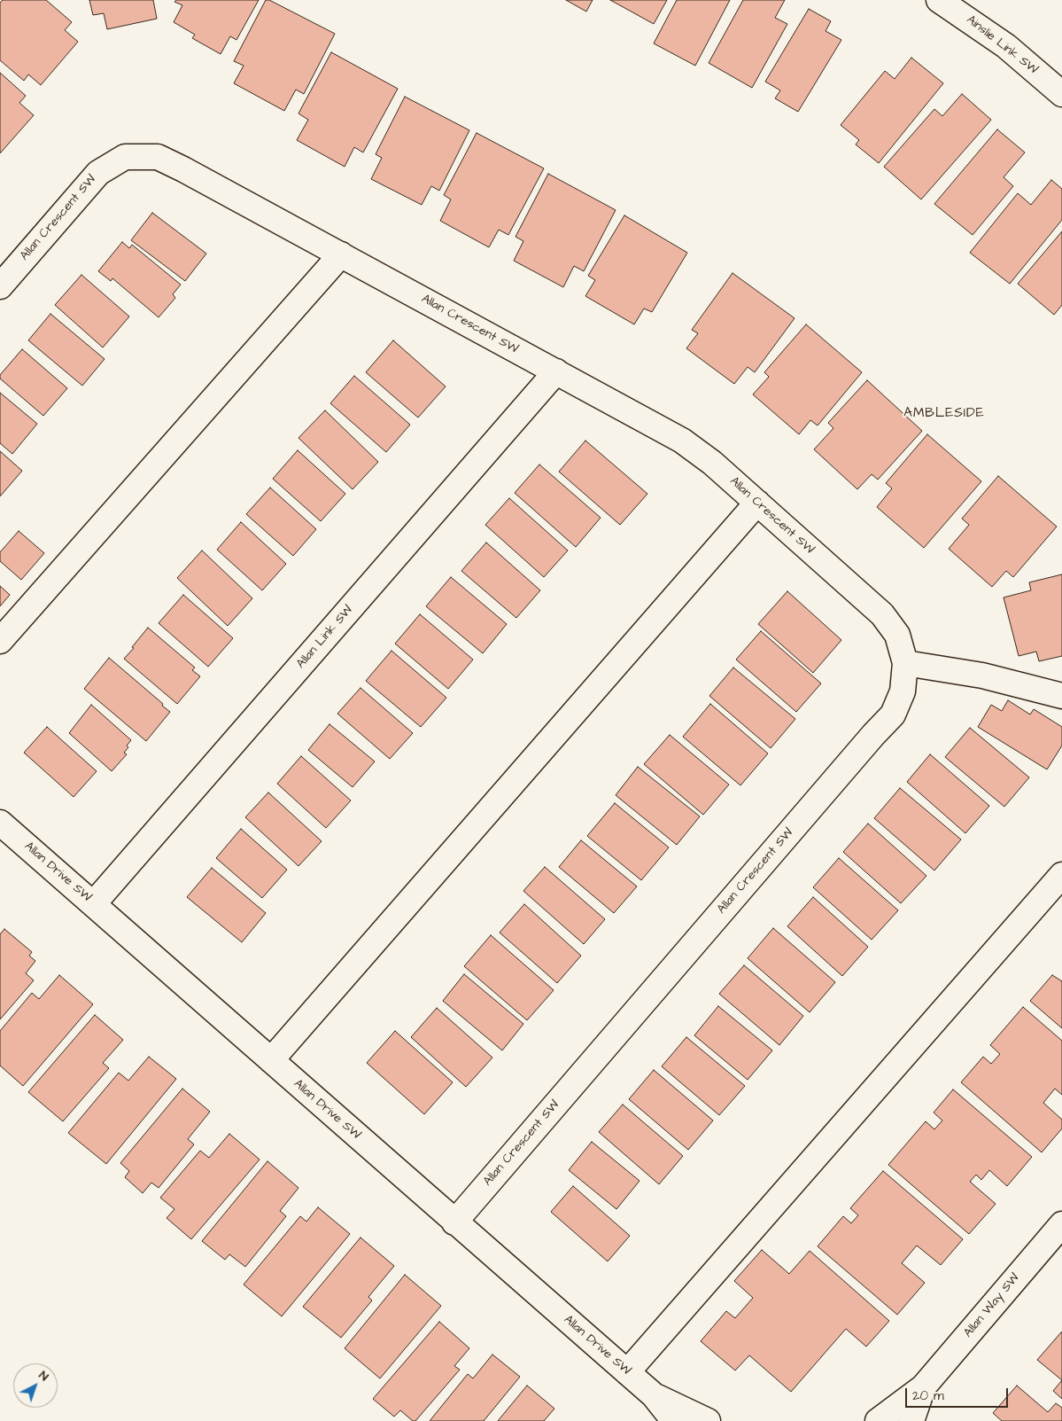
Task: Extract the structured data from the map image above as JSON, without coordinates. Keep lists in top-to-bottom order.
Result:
{
  "streets": {
    "street": [
      "Ainslie Link SW",
      "Allan Crescent SW",
      "Allan Link SW",
      "Allan Drive SW",
      "Allan Way SW"
    ]
  },
  "crossings": [
    ["Allan Crescent SW", "Allan Link SW"],
    ["Allan Crescent SW", "Allan Drive SW"],
    ["Allan Link SW", "Allan Drive SW"]
  ],
  "districts": ["AMBLESIDE"],
  "scale_bar": "20 m",
  "north": "top right"
}
